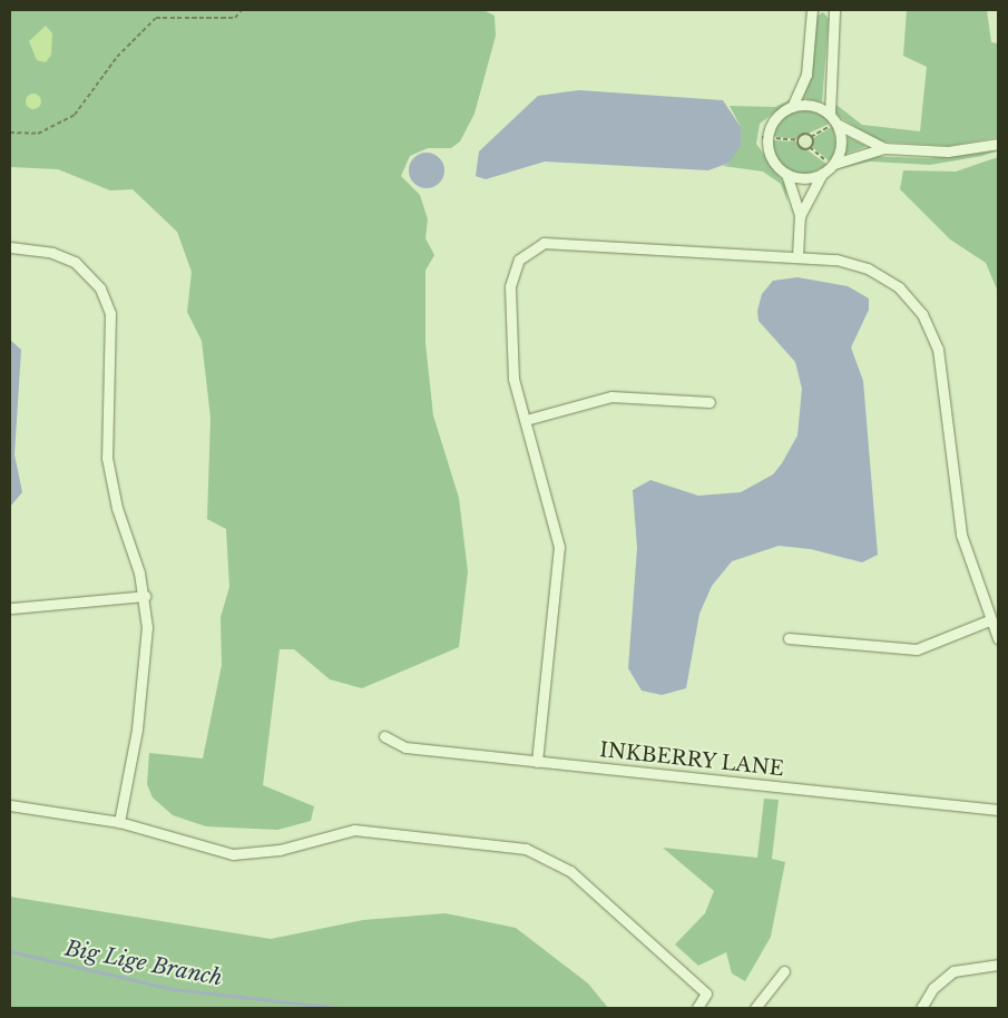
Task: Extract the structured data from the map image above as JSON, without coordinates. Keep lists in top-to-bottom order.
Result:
{
  "streets": {
    "street": ["INKBERRY LANE"]
  },
  "water": ["Big Lige Branch"]
}
